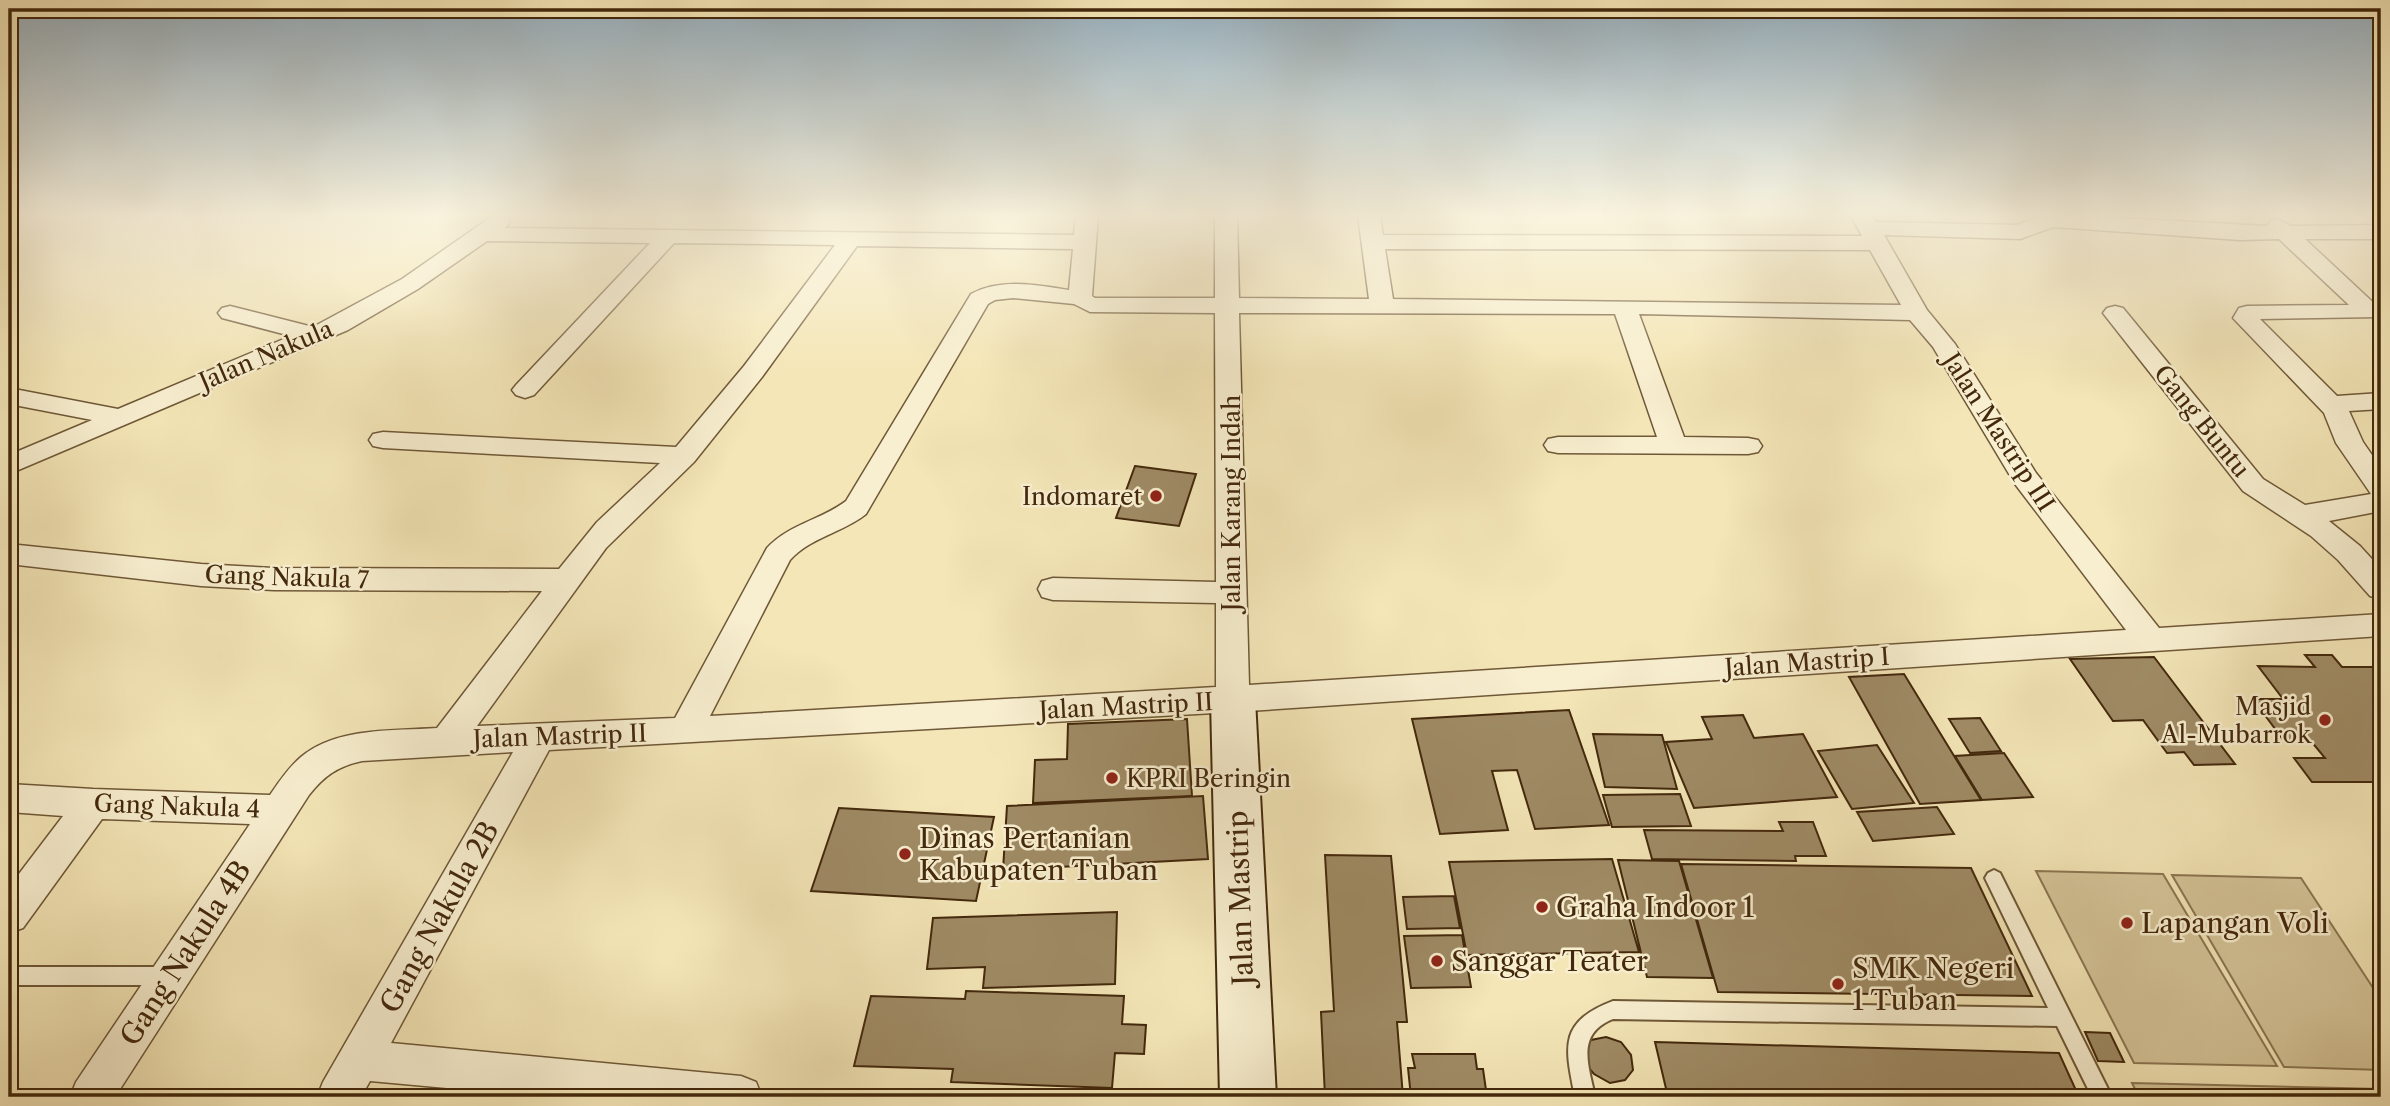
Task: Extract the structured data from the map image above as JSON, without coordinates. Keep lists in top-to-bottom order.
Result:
{
  "streets": {
    "street": [
      "Jalan Nakula",
      "Gang Buntu",
      "Jalan Mastrip III",
      "Jalan Karang Indah",
      "Gang Nakula 7",
      "Jalan Mastrip I",
      "Jalan Mastrip II",
      "Gang Nakula 4",
      "Jalan Mastrip",
      "Gang Nakula 2B",
      "Gang Nakula 4B"
    ]
  },
  "crossings": [
    ["Jalan Mastrip III", "Jalan Mastrip I"],
    ["Jalan Karang Indah", "Jalan Mastrip I"],
    ["Jalan Karang Indah", "Jalan Mastrip II"],
    ["Jalan Karang Indah", "Jalan Mastrip"],
    ["Gang Nakula 7", "Jalan Mastrip II"],
    ["Jalan Mastrip I", "Jalan Mastrip II"],
    ["Jalan Mastrip I", "Jalan Mastrip"],
    ["Jalan Mastrip II", "Gang Nakula 4"],
    ["Jalan Mastrip II", "Jalan Mastrip"],
    ["Jalan Mastrip II", "Gang Nakula 2B"],
    ["Gang Nakula 4", "Gang Nakula 4B"]
  ],
  "places": [
    "Indomaret",
    "Masjid Al-Mubarrok",
    "KPRI Beringin",
    "Dinas Pertanian Kabupaten Tuban",
    "Graha Indoor 1",
    "Lapangan Voli",
    "Sanggar Teater",
    "SMK Negeri 1 Tuban"
  ]
}
